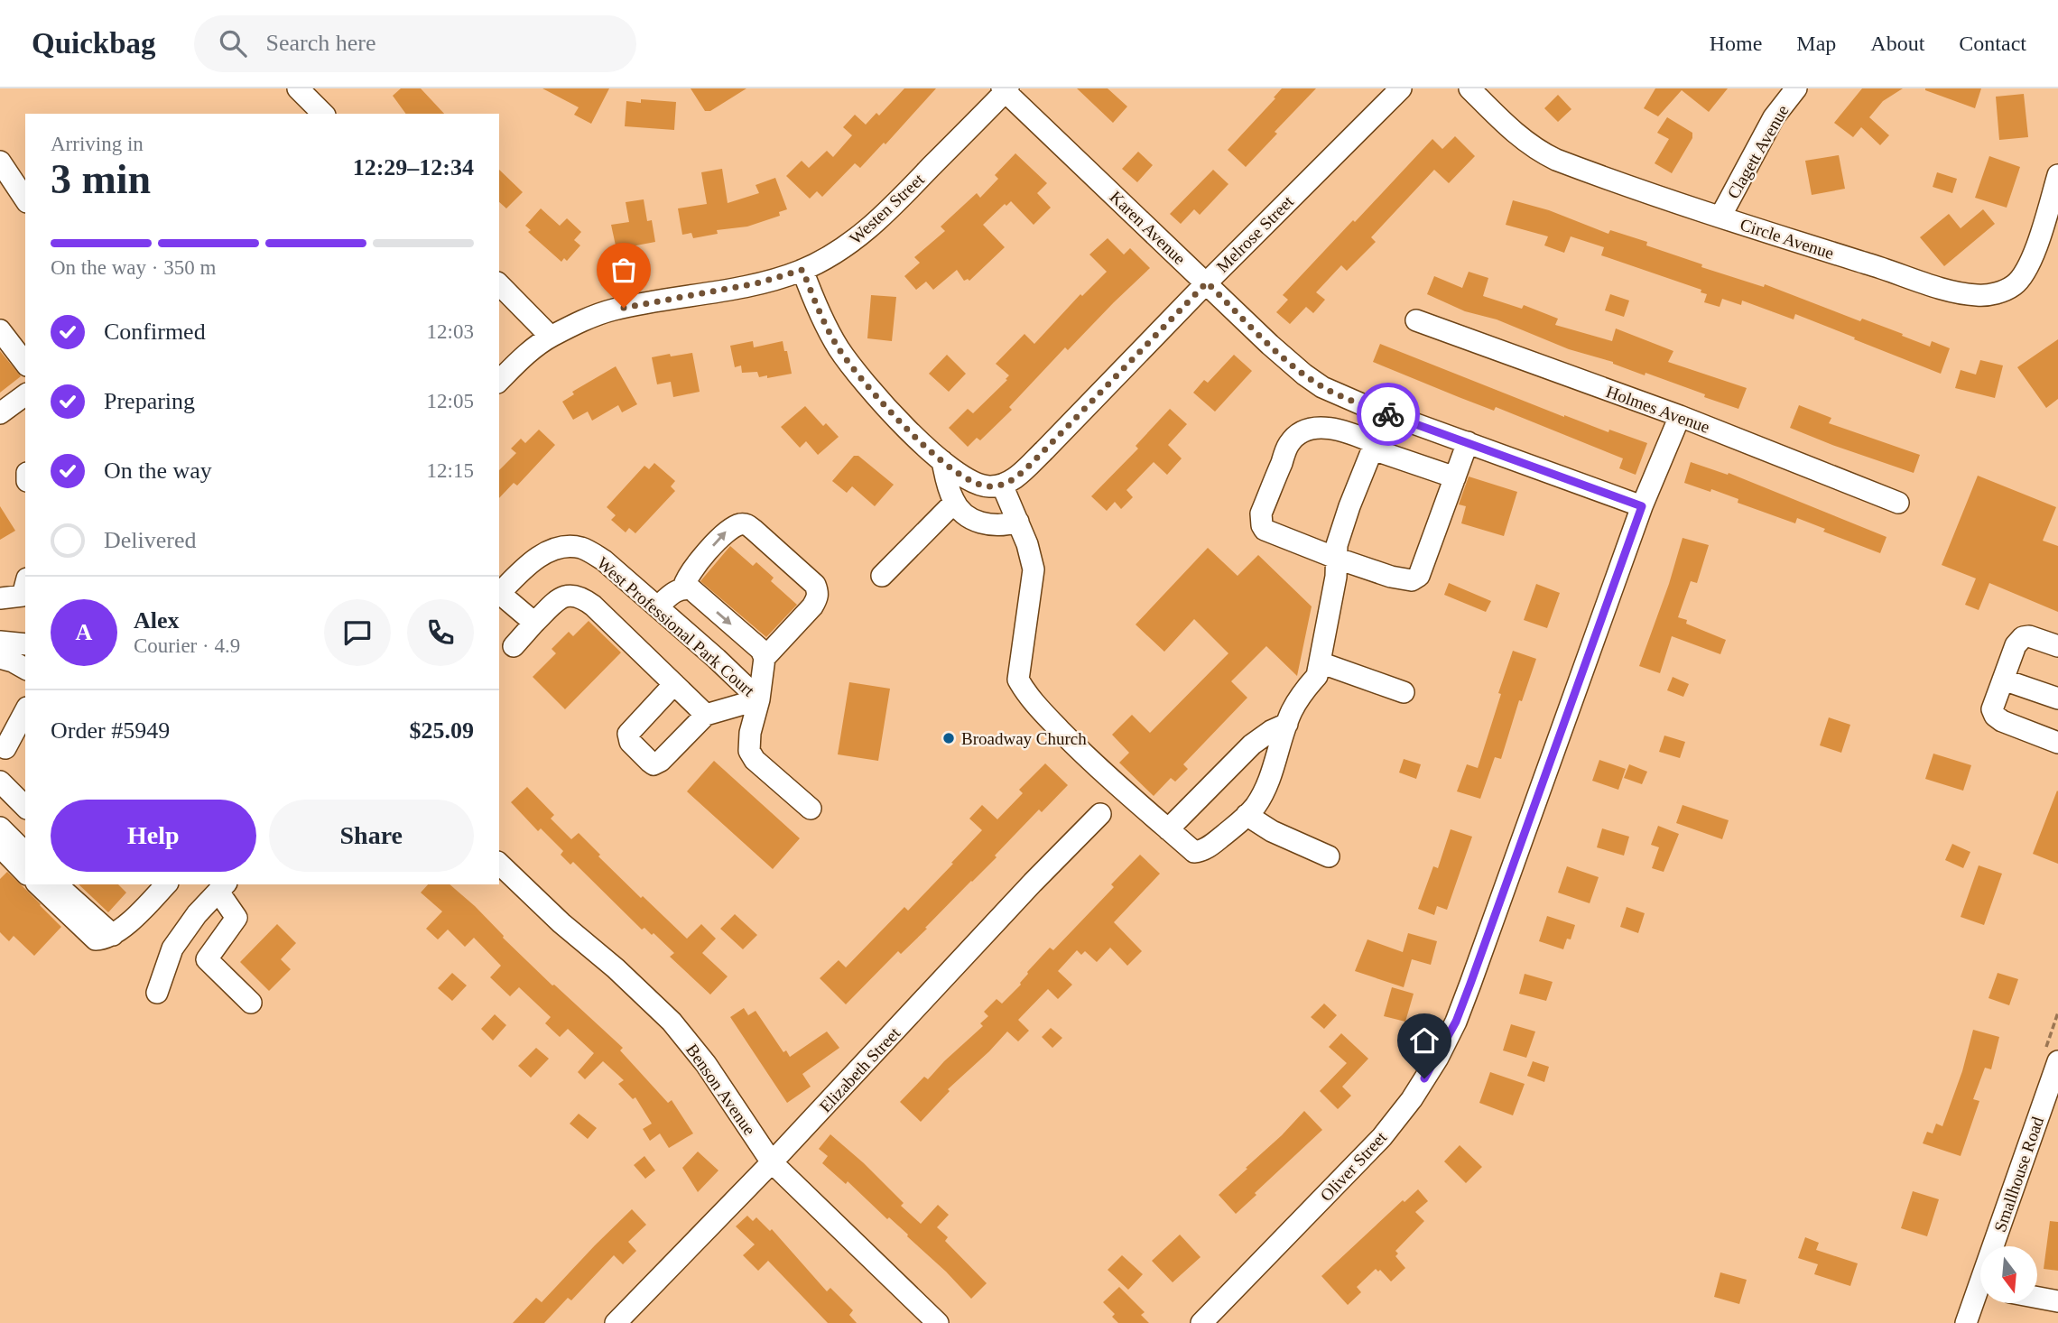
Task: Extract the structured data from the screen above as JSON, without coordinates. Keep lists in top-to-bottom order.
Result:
{
  "streets": {
    "street": [
      "Clagett Avenue",
      "Westen Street",
      "Karen Avenue",
      "Melrose Street",
      "Circle Avenue",
      "Holmes Avenue",
      "West Professional Park Court",
      "Elizabeth Street",
      "Benson Avenue",
      "Oliver Street",
      "Smallhouse Road"
    ]
  },
  "crossings": [
    ["Clagett Avenue", "Circle Avenue"],
    ["Westen Street", "Karen Avenue"],
    ["Karen Avenue", "Melrose Street"],
    ["Karen Avenue", "Oliver Street"],
    ["Holmes Avenue", "Oliver Street"],
    ["Elizabeth Street", "Benson Avenue"]
  ],
  "places": ["Broadway Church"],
  "north": "bottom",
  "page": {
    "header": "Quickbag",
    "search": "Search here",
    "nav": [
      "Home",
      "Map",
      "About",
      "Contact"
    ],
    "heading": ["3 min", "Arriving in", "12:29–12:34"],
    "panel": [
      "Alex",
      "Courier · 4.9",
      "Order #5949",
      "$25.09"
    ],
    "bar": "On the way · 350 m",
    "list": [
      ["Confirmed", "12:03"],
      ["Preparing", "12:05"],
      ["On the way", "12:15"],
      "Delivered"
    ],
    "round": "A",
    "buttons": ["Help", "Share"]
  }
}
